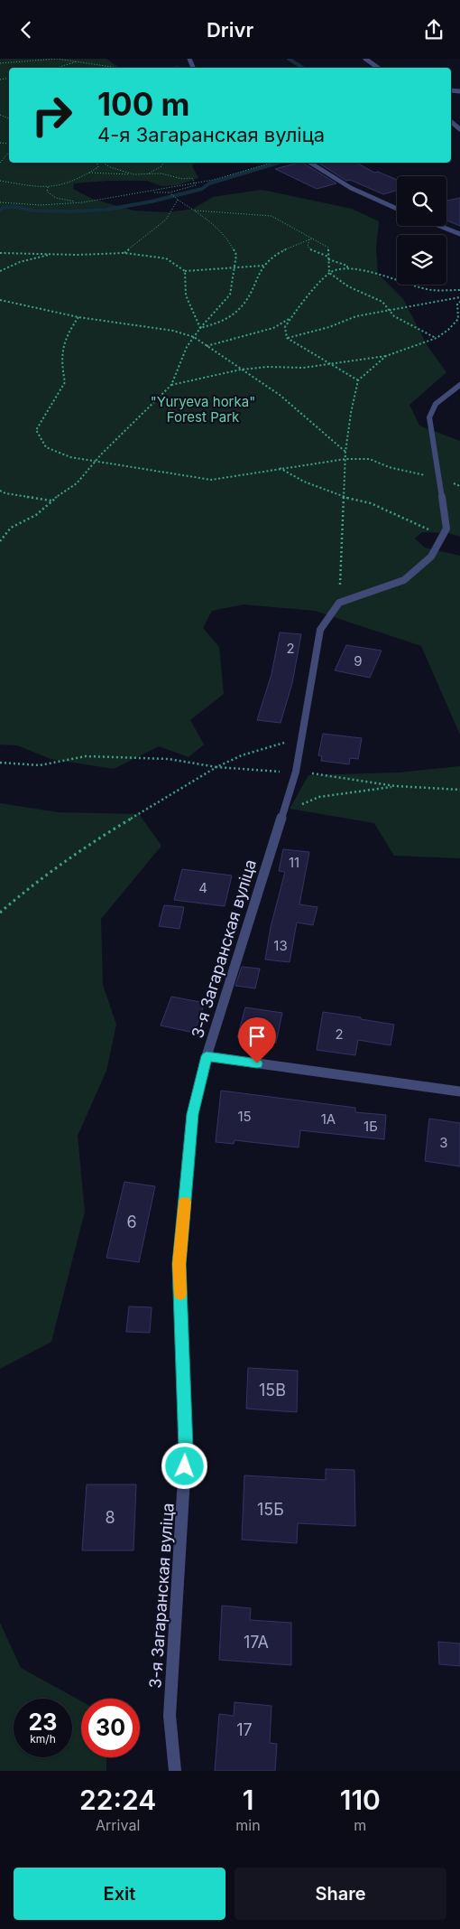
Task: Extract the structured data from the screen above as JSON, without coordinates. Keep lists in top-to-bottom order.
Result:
{
  "streets": {
    "street": ["3-я Загаранская вуліца"]
  },
  "parks": ["\"Yuryeva horka\" Forest Park"],
  "house_numbers": [
    "2",
    "9",
    "11",
    "4",
    "13",
    "2",
    "15",
    "1А",
    "1Б",
    "3",
    "6",
    "15В",
    "15Б",
    "8",
    "17А",
    "17"
  ],
  "page": {
    "header": "Drivr",
    "turn": ["100 m", "4-я Загаранская вуліца"],
    "speed": "23 km/h",
    "limit": "30",
    "eta": [
      "22:24",
      "Arrival",
      "1",
      "min",
      "110",
      "m"
    ],
    "buttons": ["Exit", "Share"]
  }
}
